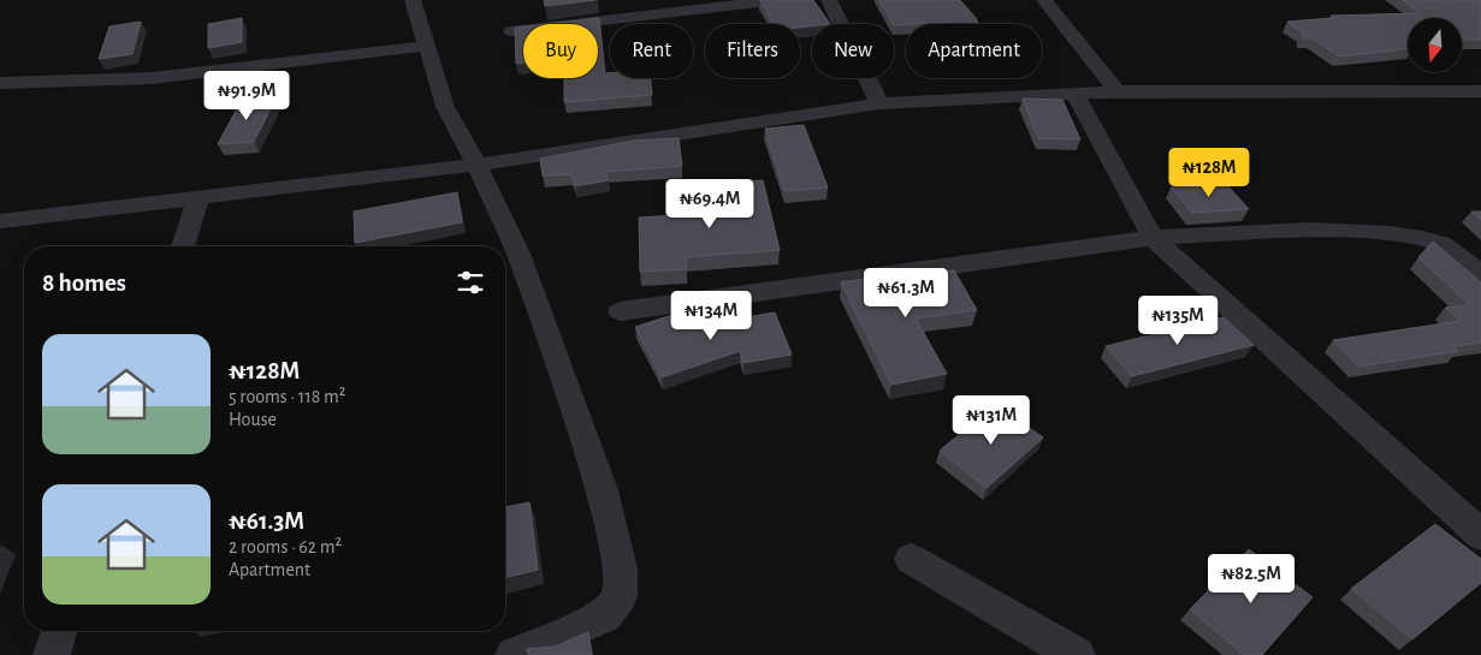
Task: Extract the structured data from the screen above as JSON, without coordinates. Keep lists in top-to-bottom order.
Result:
{
  "north": "bottom",
  "page": {
    "chip": [
      "Buy",
      "Rent",
      "Filters",
      "New",
      "Apartment"
    ],
    "price": [
      "₦91.9M",
      "₦128M",
      "₦69.4M",
      "₦61.3M",
      "₦134M",
      "₦135M",
      "₦131M",
      "₦82.5M"
    ],
    "heading": "8 homes",
    "list": [
      {
        "name": "₦128M",
        "note": "5 rooms · 118 m² · House"
      },
      {
        "name": "₦61.3M",
        "note": "2 rooms · 62 m² · Apartment"
      }
    ]
  }
}
